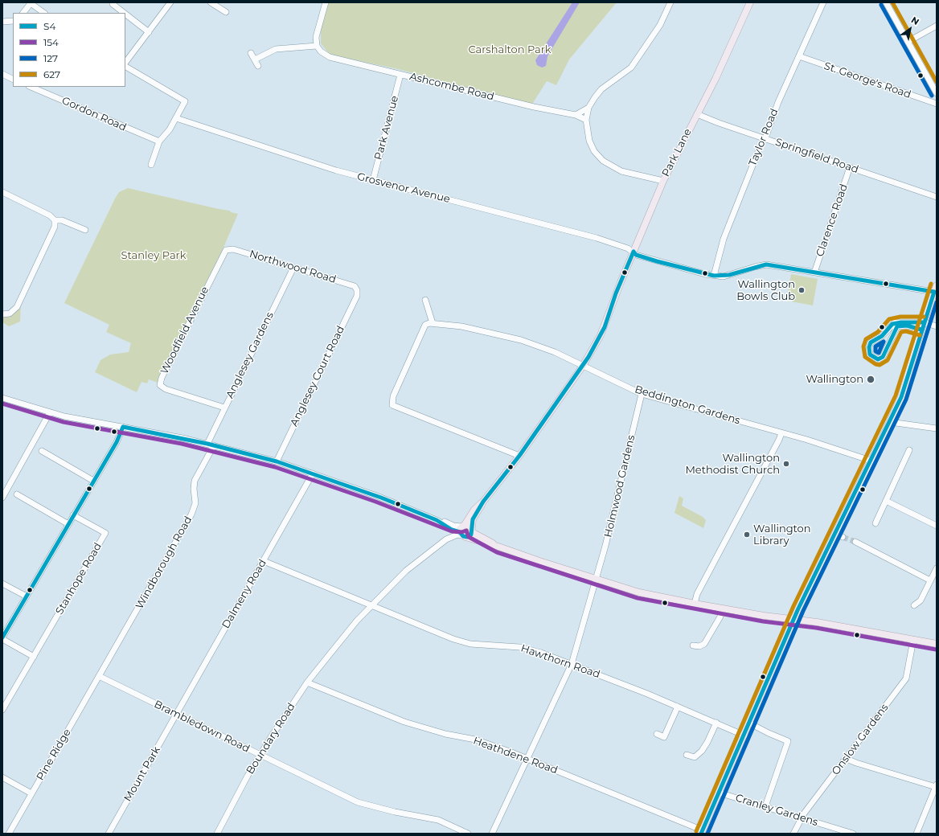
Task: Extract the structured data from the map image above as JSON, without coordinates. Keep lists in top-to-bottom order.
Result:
{
  "streets": {
    "main road": ["Park Lane"],
    "street": [
      "St. George's Road",
      "Ashcombe Road",
      "Gordon Road",
      "Park Avenue",
      "Taylor Road",
      "Springfield Road",
      "Grosvenor Avenue",
      "Clarence Road",
      "Northwood Road",
      "Woodfield Avenue",
      "Anglesey Gardens",
      "Anglesey Court Road",
      "Beddington Gardens",
      "Holmwood Gardens",
      "Windborough Road",
      "Stanhope Road",
      "Dalmeny Road",
      "Hawthorn Road",
      "Brambledown Road",
      "Boundary Road",
      "Onslow Gardens",
      "Pine Ridge",
      "Heathdene Road",
      "Mount Park",
      "Cranley Gardens"
    ]
  },
  "crossings": [
    ["St. George's Road", "Taylor Road"],
    ["Ashcombe Road", "Park Avenue"],
    ["Park Avenue", "Grosvenor Avenue"],
    ["Taylor Road", "Springfield Road"],
    ["Taylor Road", "Grosvenor Avenue"],
    ["Park Lane", "Springfield Road"],
    ["Park Lane", "Grosvenor Avenue"],
    ["Park Lane", "Beddington Gardens"],
    ["Springfield Road", "Clarence Road"],
    ["Grosvenor Avenue", "Clarence Road"],
    ["Northwood Road", "Woodfield Avenue"],
    ["Northwood Road", "Anglesey Gardens"],
    ["Northwood Road", "Anglesey Court Road"],
    ["Woodfield Avenue", "Anglesey Gardens"],
    ["Beddington Gardens", "Holmwood Gardens"],
    ["Holmwood Gardens", "Hawthorn Road"],
    ["Holmwood Gardens", "Heathdene Road"],
    ["Windborough Road", "Brambledown Road"],
    ["Windborough Road", "Pine Ridge"],
    ["Dalmeny Road", "Hawthorn Road"],
    ["Dalmeny Road", "Brambledown Road"],
    ["Dalmeny Road", "Mount Park"],
    ["Hawthorn Road", "Boundary Road"],
    ["Brambledown Road", "Boundary Road"],
    ["Brambledown Road", "Pine Ridge"],
    ["Brambledown Road", "Mount Park"],
    ["Boundary Road", "Heathdene Road"],
    ["Onslow Gardens", "Cranley Gardens"]
  ],
  "parks": ["Carshalton Park", "Stanley Park"],
  "places": [
    "Wallington Bowls Club",
    "Wallington",
    "Wallington Methodist Church",
    "Wallington Library"
  ],
  "lines": [
    "transit line 627",
    "transit line 127",
    "transit line S4",
    "transit line 154"
  ],
  "legend": [
    "S4",
    "154",
    "127",
    "627"
  ],
  "north": "top right"
}
